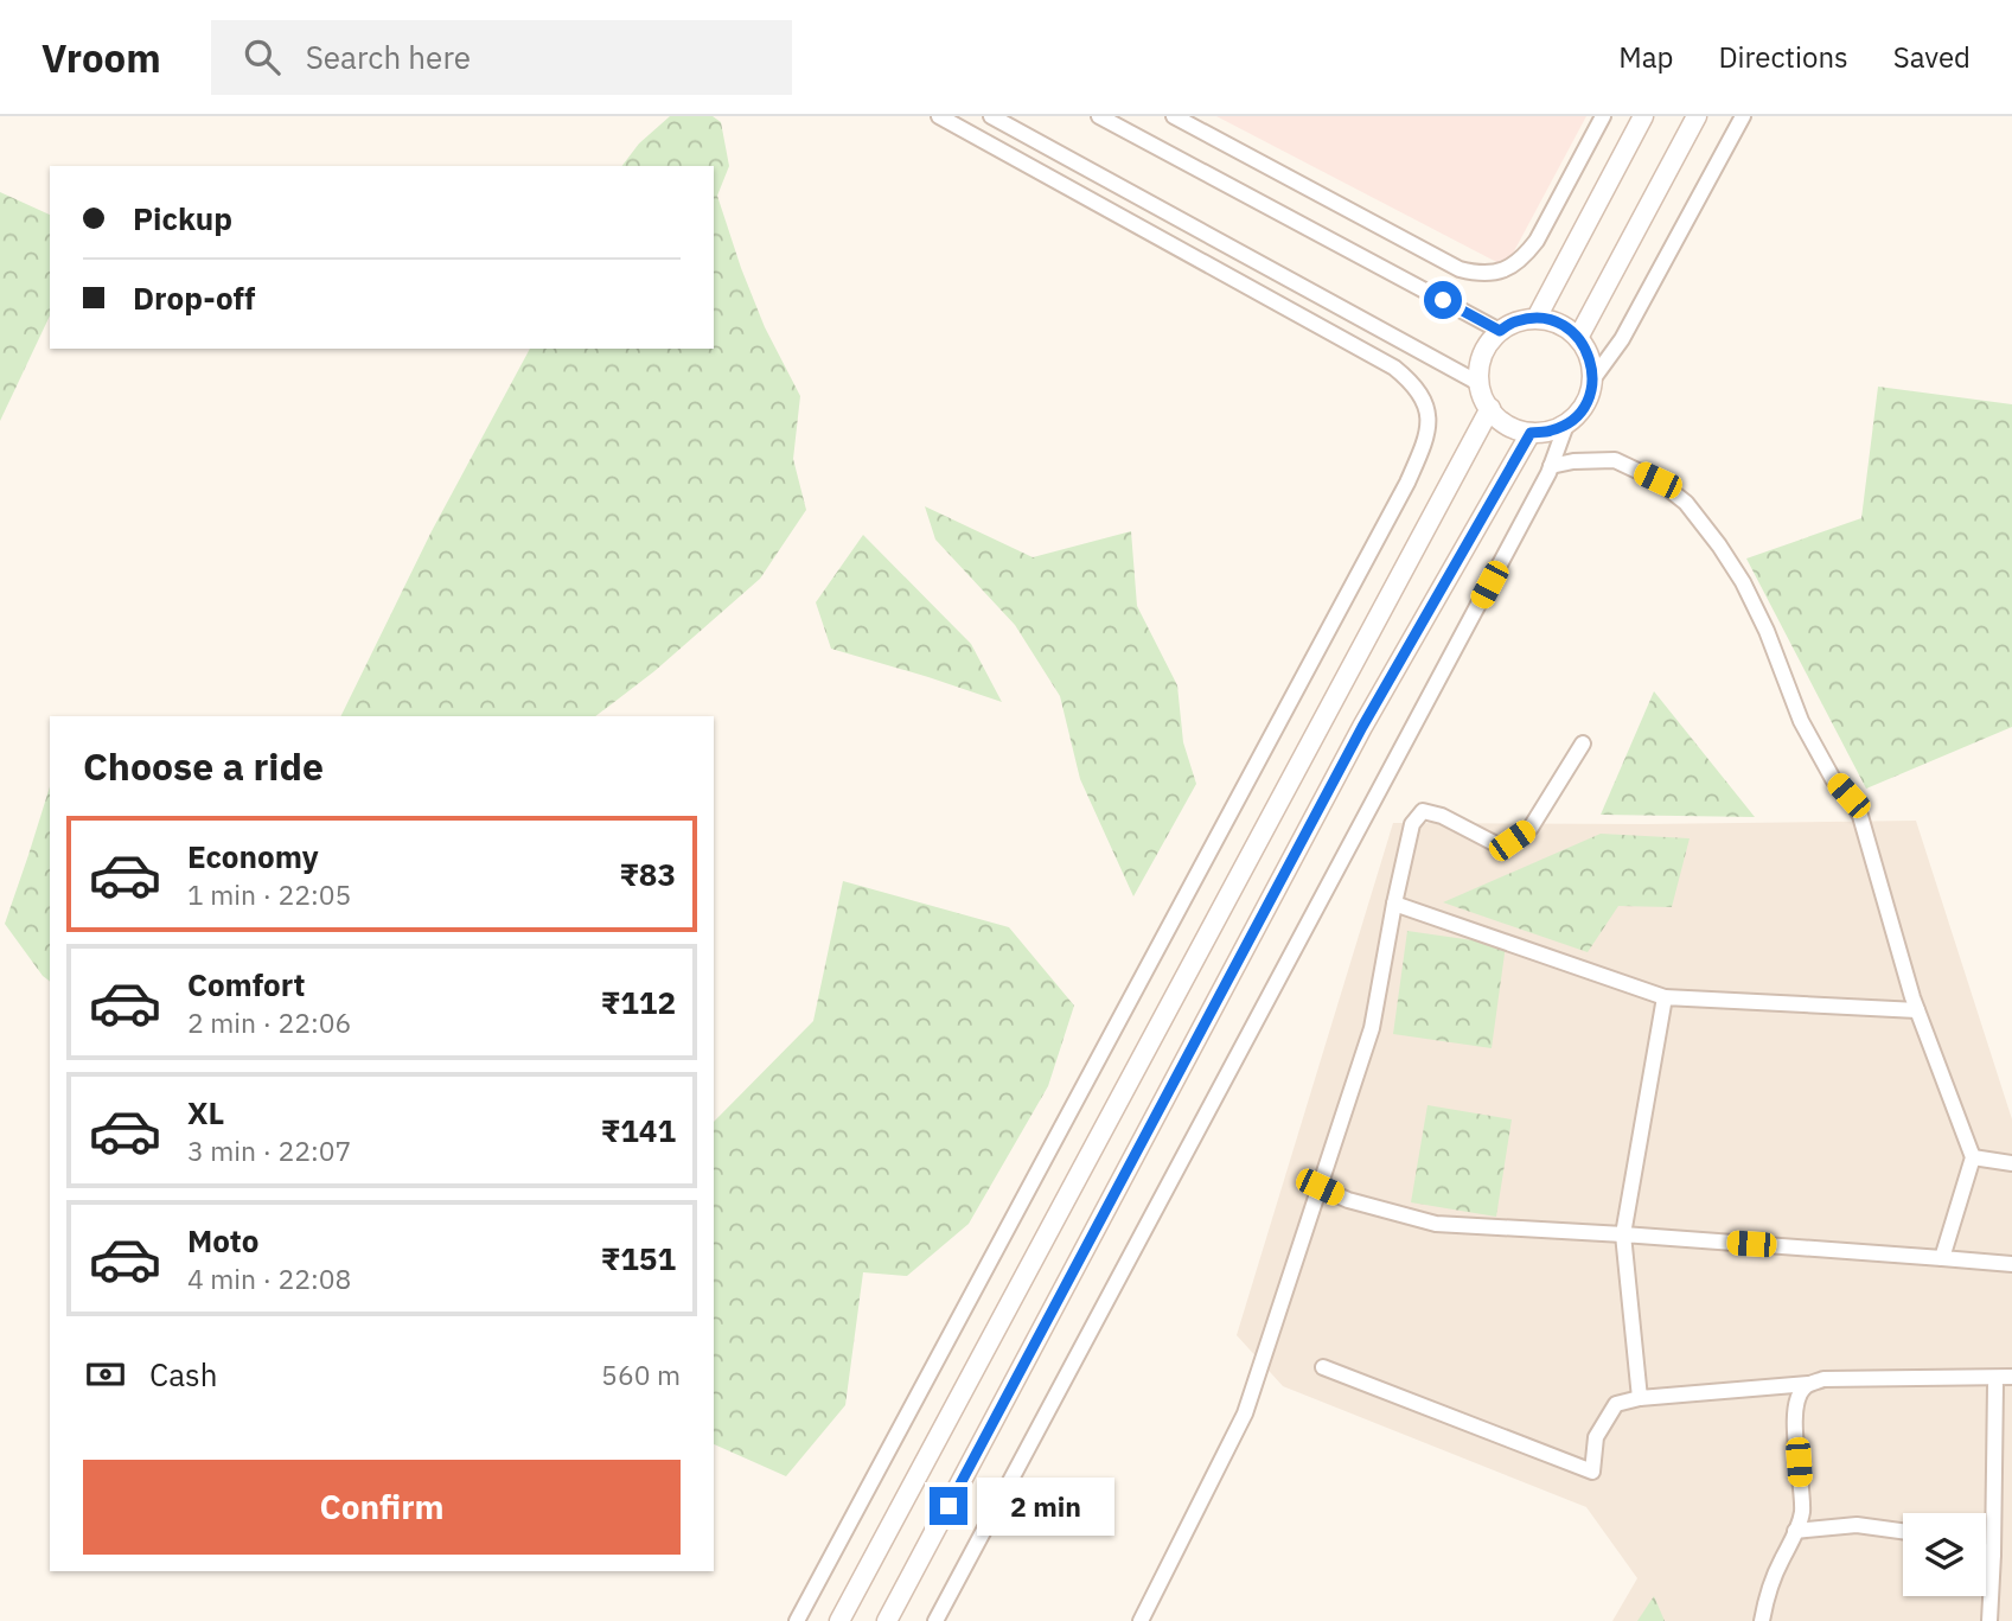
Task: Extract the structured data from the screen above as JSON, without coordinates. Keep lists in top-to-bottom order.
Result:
{
  "page": {
    "header": "Vroom",
    "search": "Search here",
    "nav": ["Map", "Directions", "Saved"],
    "banner": ["Pickup", "Drop-off"],
    "heading": "Choose a ride",
    "list": [
      {
        "name": "Economy",
        "note": "1 min · 22:05",
        "value": "₹83"
      },
      {
        "name": "Comfort",
        "note": "2 min · 22:06",
        "value": "₹112"
      },
      {
        "name": "XL",
        "note": "3 min · 22:07",
        "value": "₹141"
      },
      {
        "name": "Moto",
        "note": "4 min · 22:08",
        "value": "₹151"
      }
    ],
    "pay": ["Cash", "560 m"],
    "buttons": "Confirm",
    "bubble": "2 min"
  }
}
